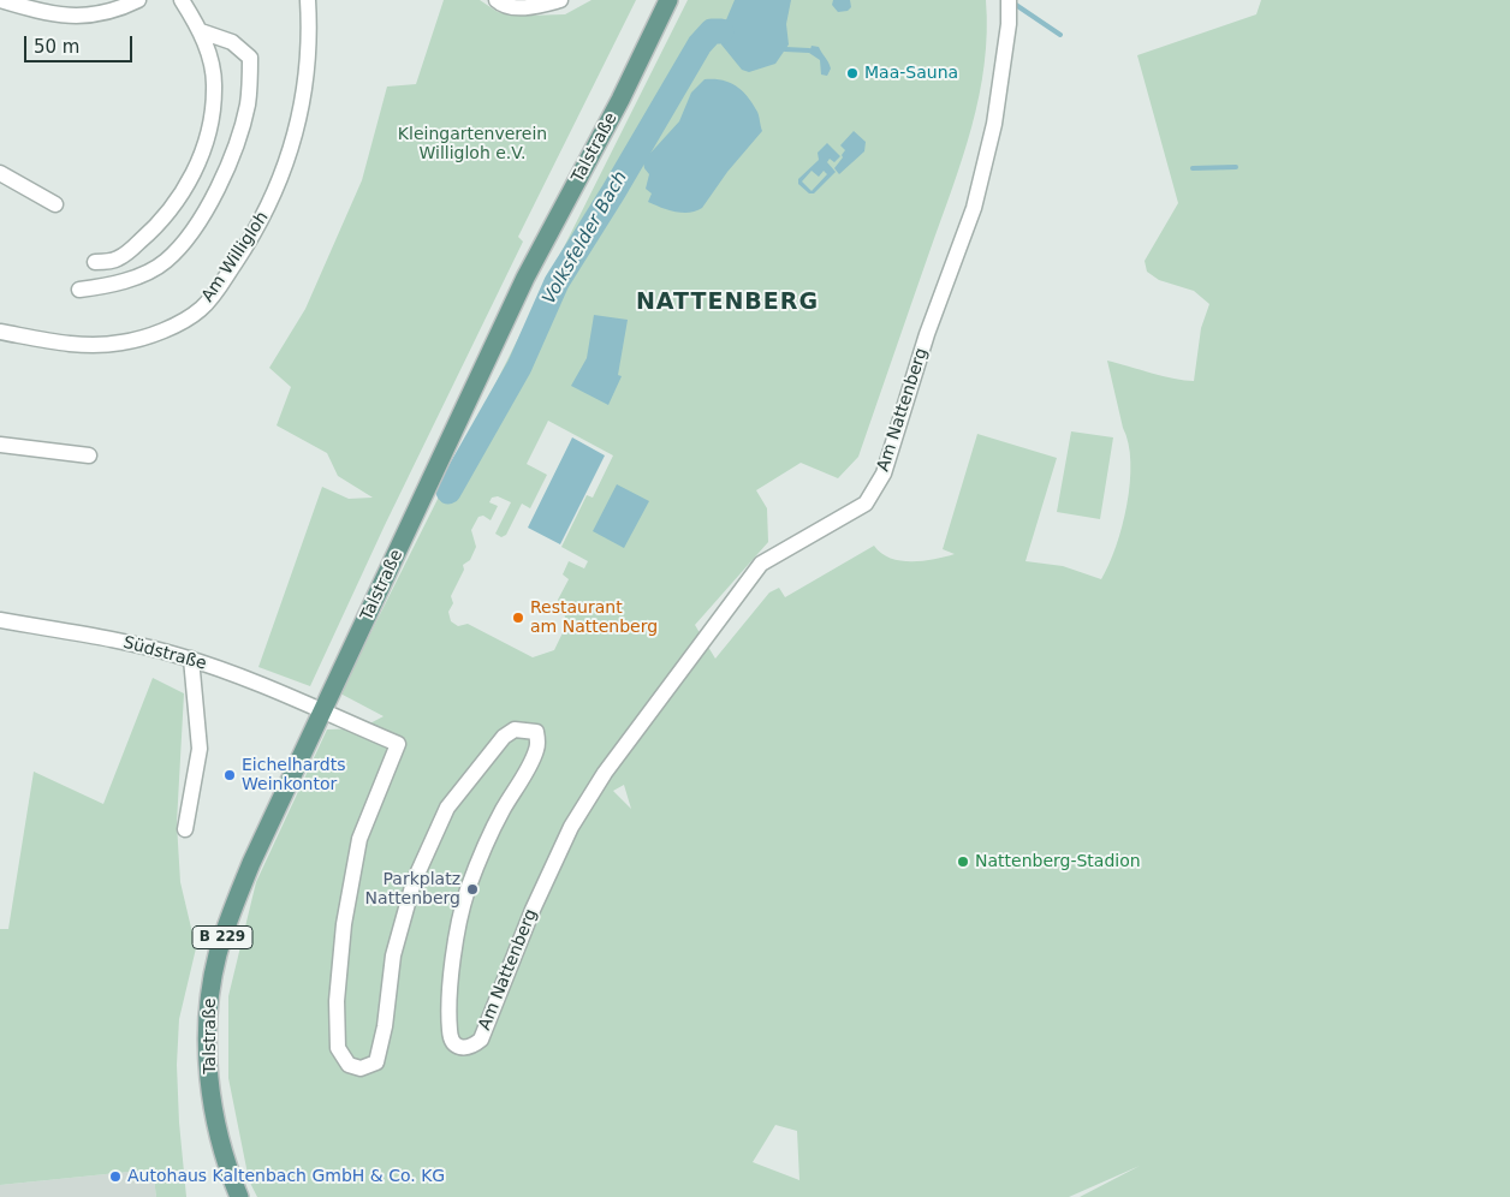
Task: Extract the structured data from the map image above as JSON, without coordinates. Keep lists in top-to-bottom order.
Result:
{
  "streets": {
    "main road": ["Talstraße", "B 229"],
    "street": ["Am Willigloh", "Am Nattenberg", "Südstraße"]
  },
  "crossings": [
    ["Talstraße", "Am Nattenberg"],
    ["Talstraße", "Südstraße"],
    ["Am Nattenberg", "Südstraße"]
  ],
  "districts": ["NATTENBERG"],
  "water": ["Volksfelder Bach"],
  "parks": ["Kleingartenverein Willigloh e.V."],
  "places": [
    "Maa-Sauna",
    "Restaurant am Nattenberg",
    "Eichelhardts Weinkontor",
    "Nattenberg-Stadion",
    "Parkplatz Nattenberg",
    "Autohaus Kaltenbach GmbH & Co. KG"
  ],
  "scale_bar": "50 m"
}
